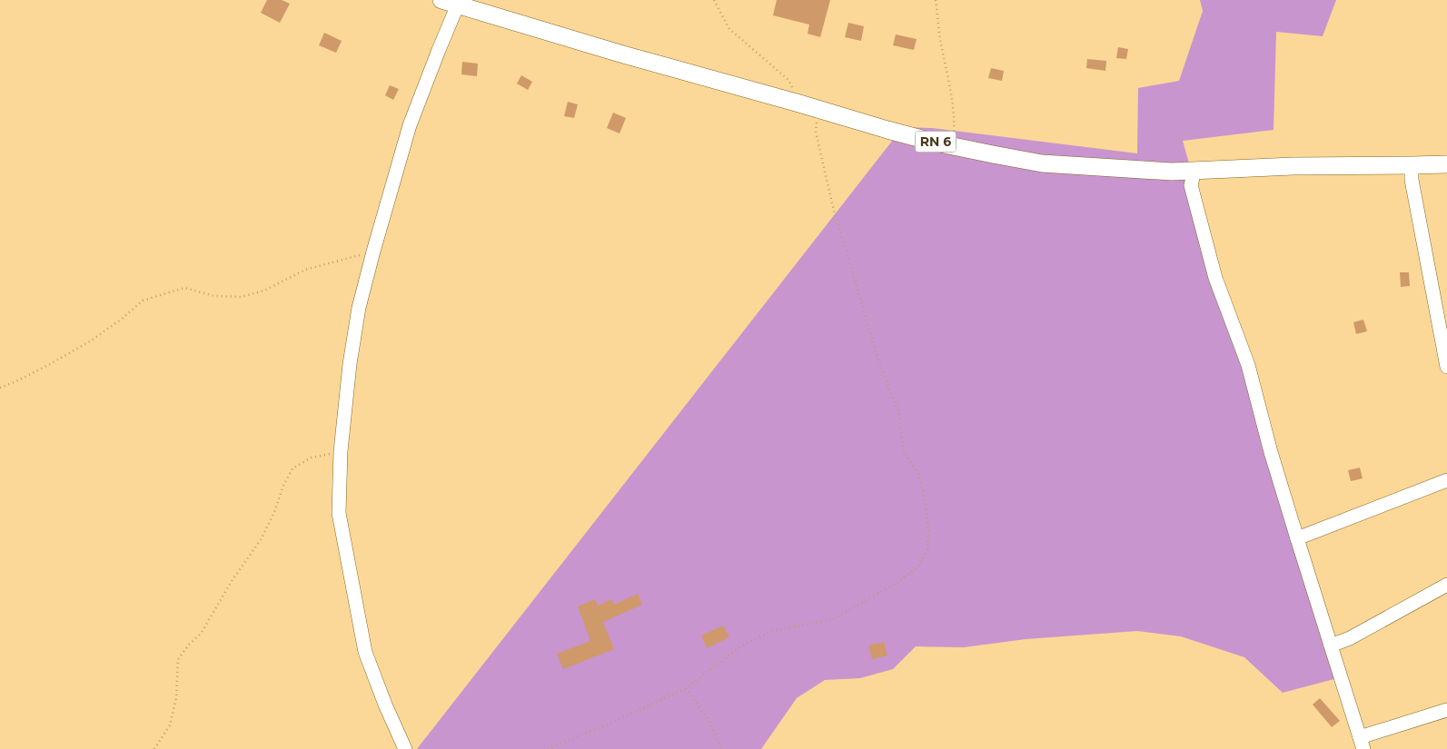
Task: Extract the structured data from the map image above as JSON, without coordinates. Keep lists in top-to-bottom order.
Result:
{
  "streets": {
    "main road": ["RN 6"]
  }
}
